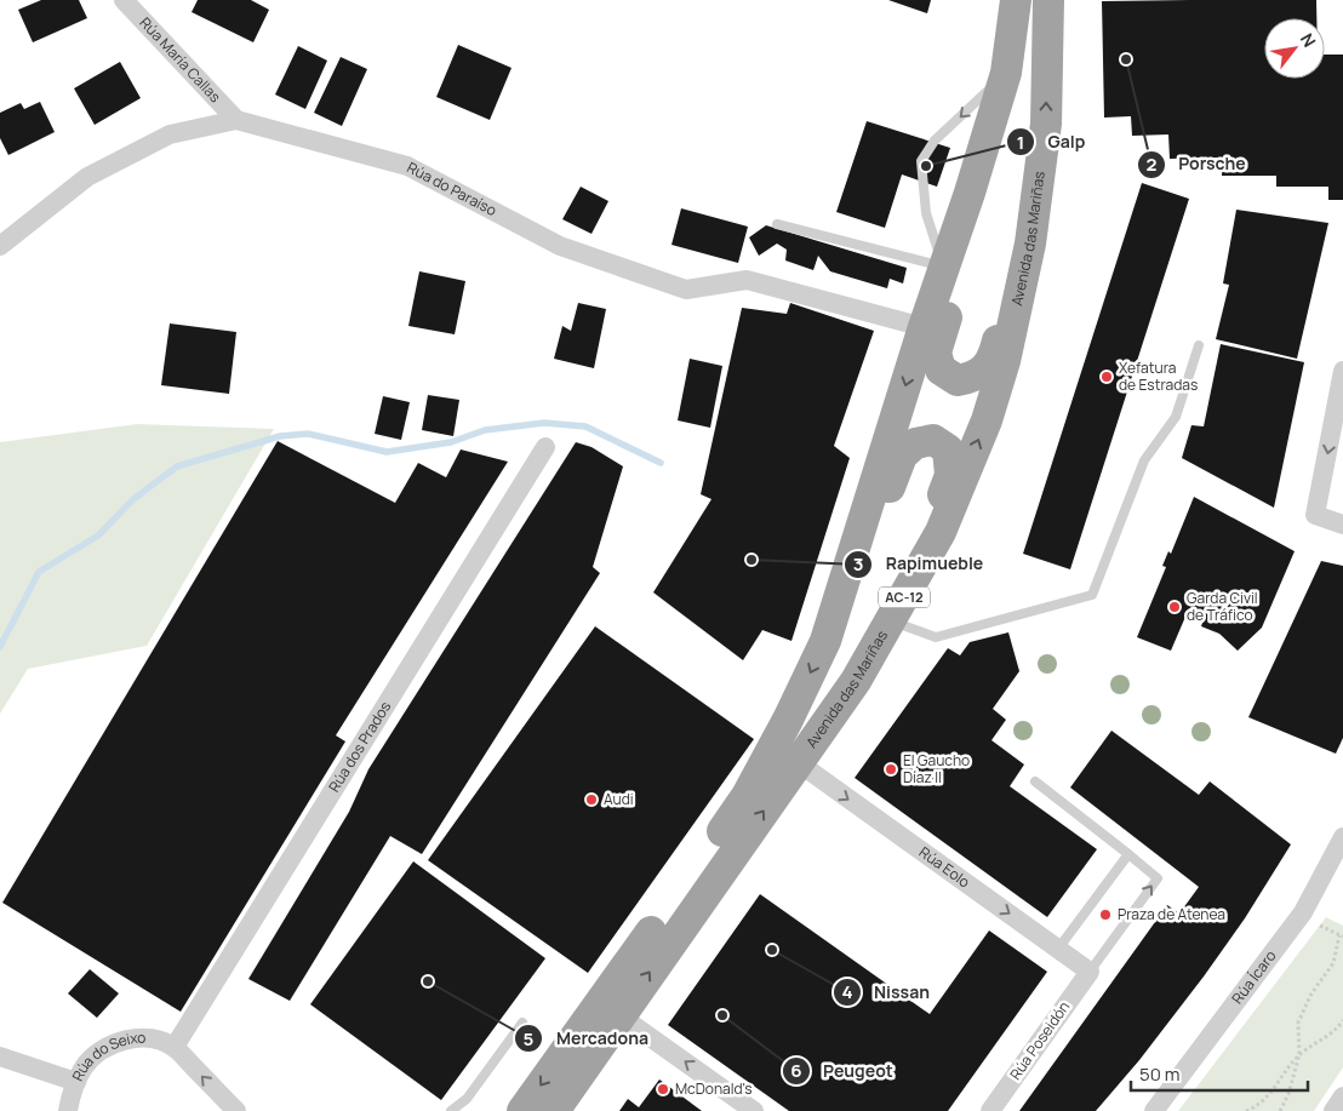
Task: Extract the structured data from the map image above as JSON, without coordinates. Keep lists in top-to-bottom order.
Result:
{
  "streets": {
    "highway": ["Avenida das Mariñas", "AC-12"],
    "street": [
      "Rúa María Callas",
      "Rúa do Paraíso",
      "Rúa dos Prados",
      "Rúa Eolo",
      "Rúa Ícaro",
      "Rúa Poseidón",
      "Rúa do Seixo"
    ]
  },
  "crossings": [
    ["Rúa María Callas", "Rúa do Paraíso"],
    ["Rúa do Paraíso", "Avenida das Mariñas"],
    ["Avenida das Mariñas", "Rúa Eolo"],
    ["Rúa dos Prados", "Rúa do Seixo"],
    ["Rúa Eolo", "Rúa Poseidón"]
  ],
  "one_way": ["Rúa Eolo"],
  "places": [
    "Porsche",
    "Galp",
    "Xefatura de Estradas",
    "Rapimueble",
    "Garda Civil de Tráfico",
    "El Gaucho Díaz II",
    "Audi",
    "Praza de Atenea",
    "Nissan",
    "Mercadona",
    "Peugeot",
    "McDonald's"
  ],
  "scale_bar": "50 m",
  "north": "top right"
}
